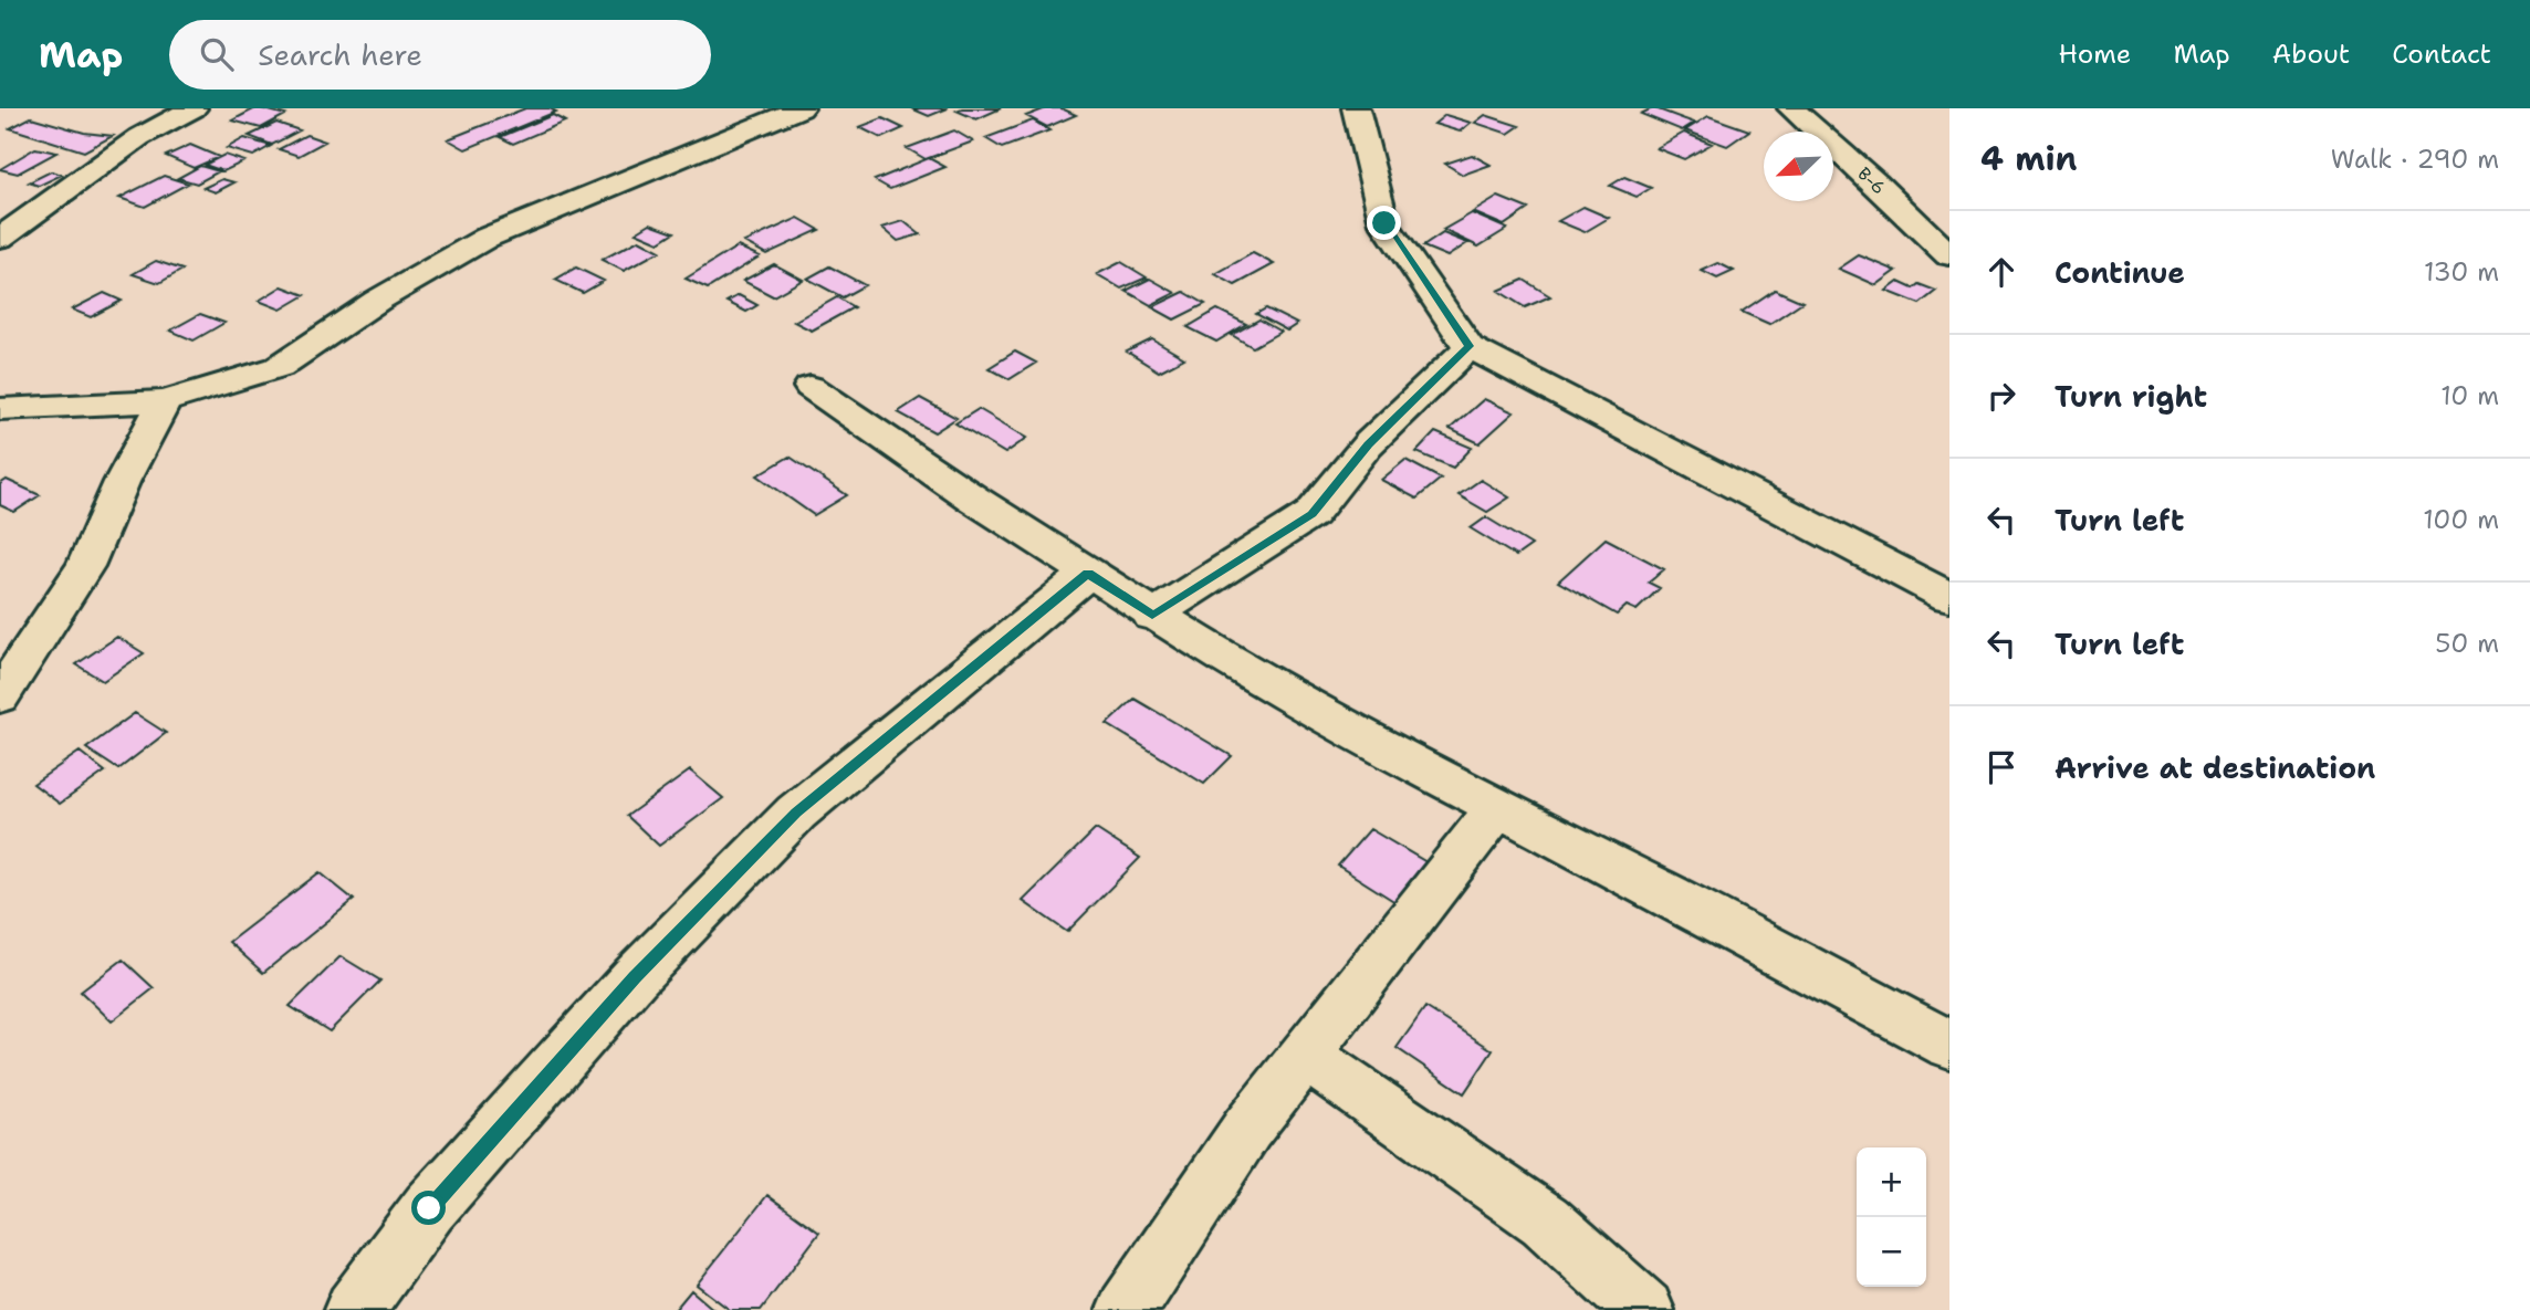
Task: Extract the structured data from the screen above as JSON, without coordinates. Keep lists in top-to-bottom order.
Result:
{
  "streets": {
    "street": ["B-6"]
  },
  "north": "bottom left",
  "page": {
    "header": "Map",
    "search": "Search here",
    "nav": [
      "Home",
      "Map",
      "About",
      "Contact"
    ],
    "heading": ["4 min", "Walk · 290 m"],
    "list": [
      ["Continue", "130 m"],
      ["Turn right", "10 m"],
      ["Turn left", "100 m"],
      ["Turn left", "50 m"],
      "Arrive at destination"
    ],
    "map_buttons": ["+", "−"]
  }
}
